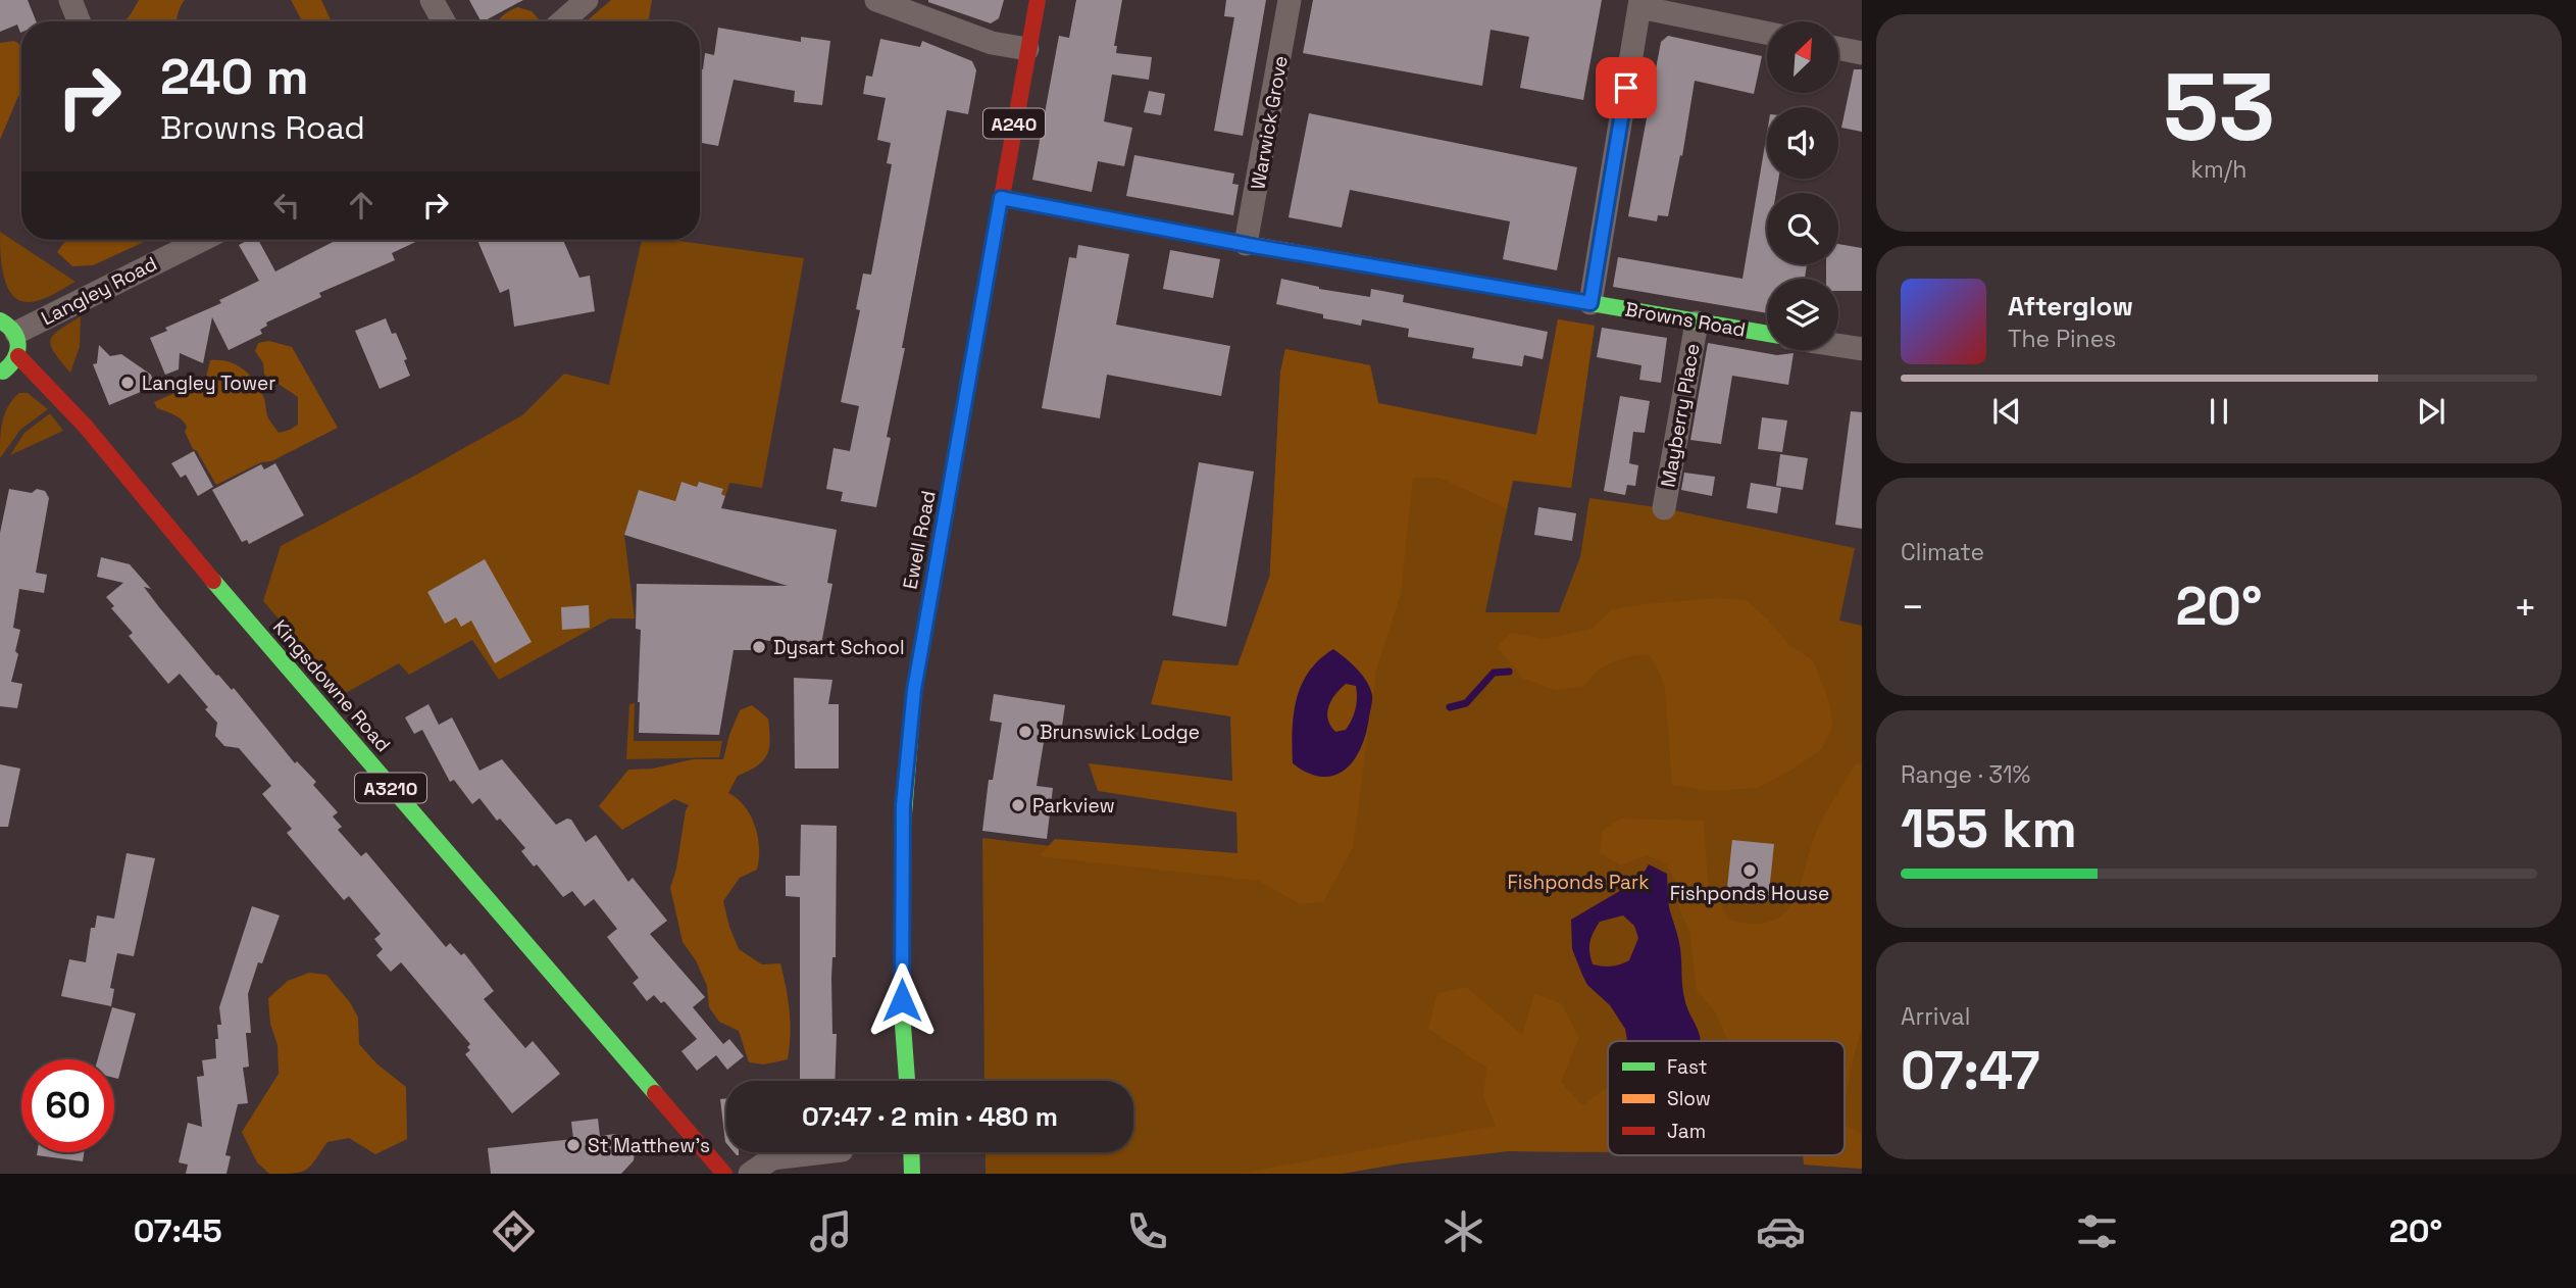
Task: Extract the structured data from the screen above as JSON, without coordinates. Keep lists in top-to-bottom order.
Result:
{
  "streets": {
    "main road": [
      "A240",
      "Browns Road",
      "Ewell Road",
      "Kingsdowne Road",
      "A3210"
    ],
    "street": ["Warwick Grove", "Langley Road", "Mayberry Place"]
  },
  "crossings": [
    ["Warwick Grove", "Browns Road"],
    ["Browns Road", "Mayberry Place"],
    ["Browns Road", "Ewell Road"]
  ],
  "parks": ["Fishponds Park"],
  "places": [
    "Langley Tower",
    "Dysart School",
    "Brunswick Lodge",
    "Parkview",
    "Fishponds House",
    "St Matthew's"
  ],
  "legend": ["Fast", "Slow", "Jam"],
  "north": "top right",
  "page": {
    "tile": [
      ["53", "km/h"],
      "Climate",
      ["Range · 31%", "155 km"],
      ["Arrival", "07:47"]
    ],
    "turn": ["240 m", "Browns Road"],
    "song": ["Afterglow", "The Pines"],
    "heat": ["−", "20°", "+"],
    "limit": "60",
    "trip": "07:47 · 2 min · 480 m",
    "tabs": ["07:45", "20°"]
  }
}
